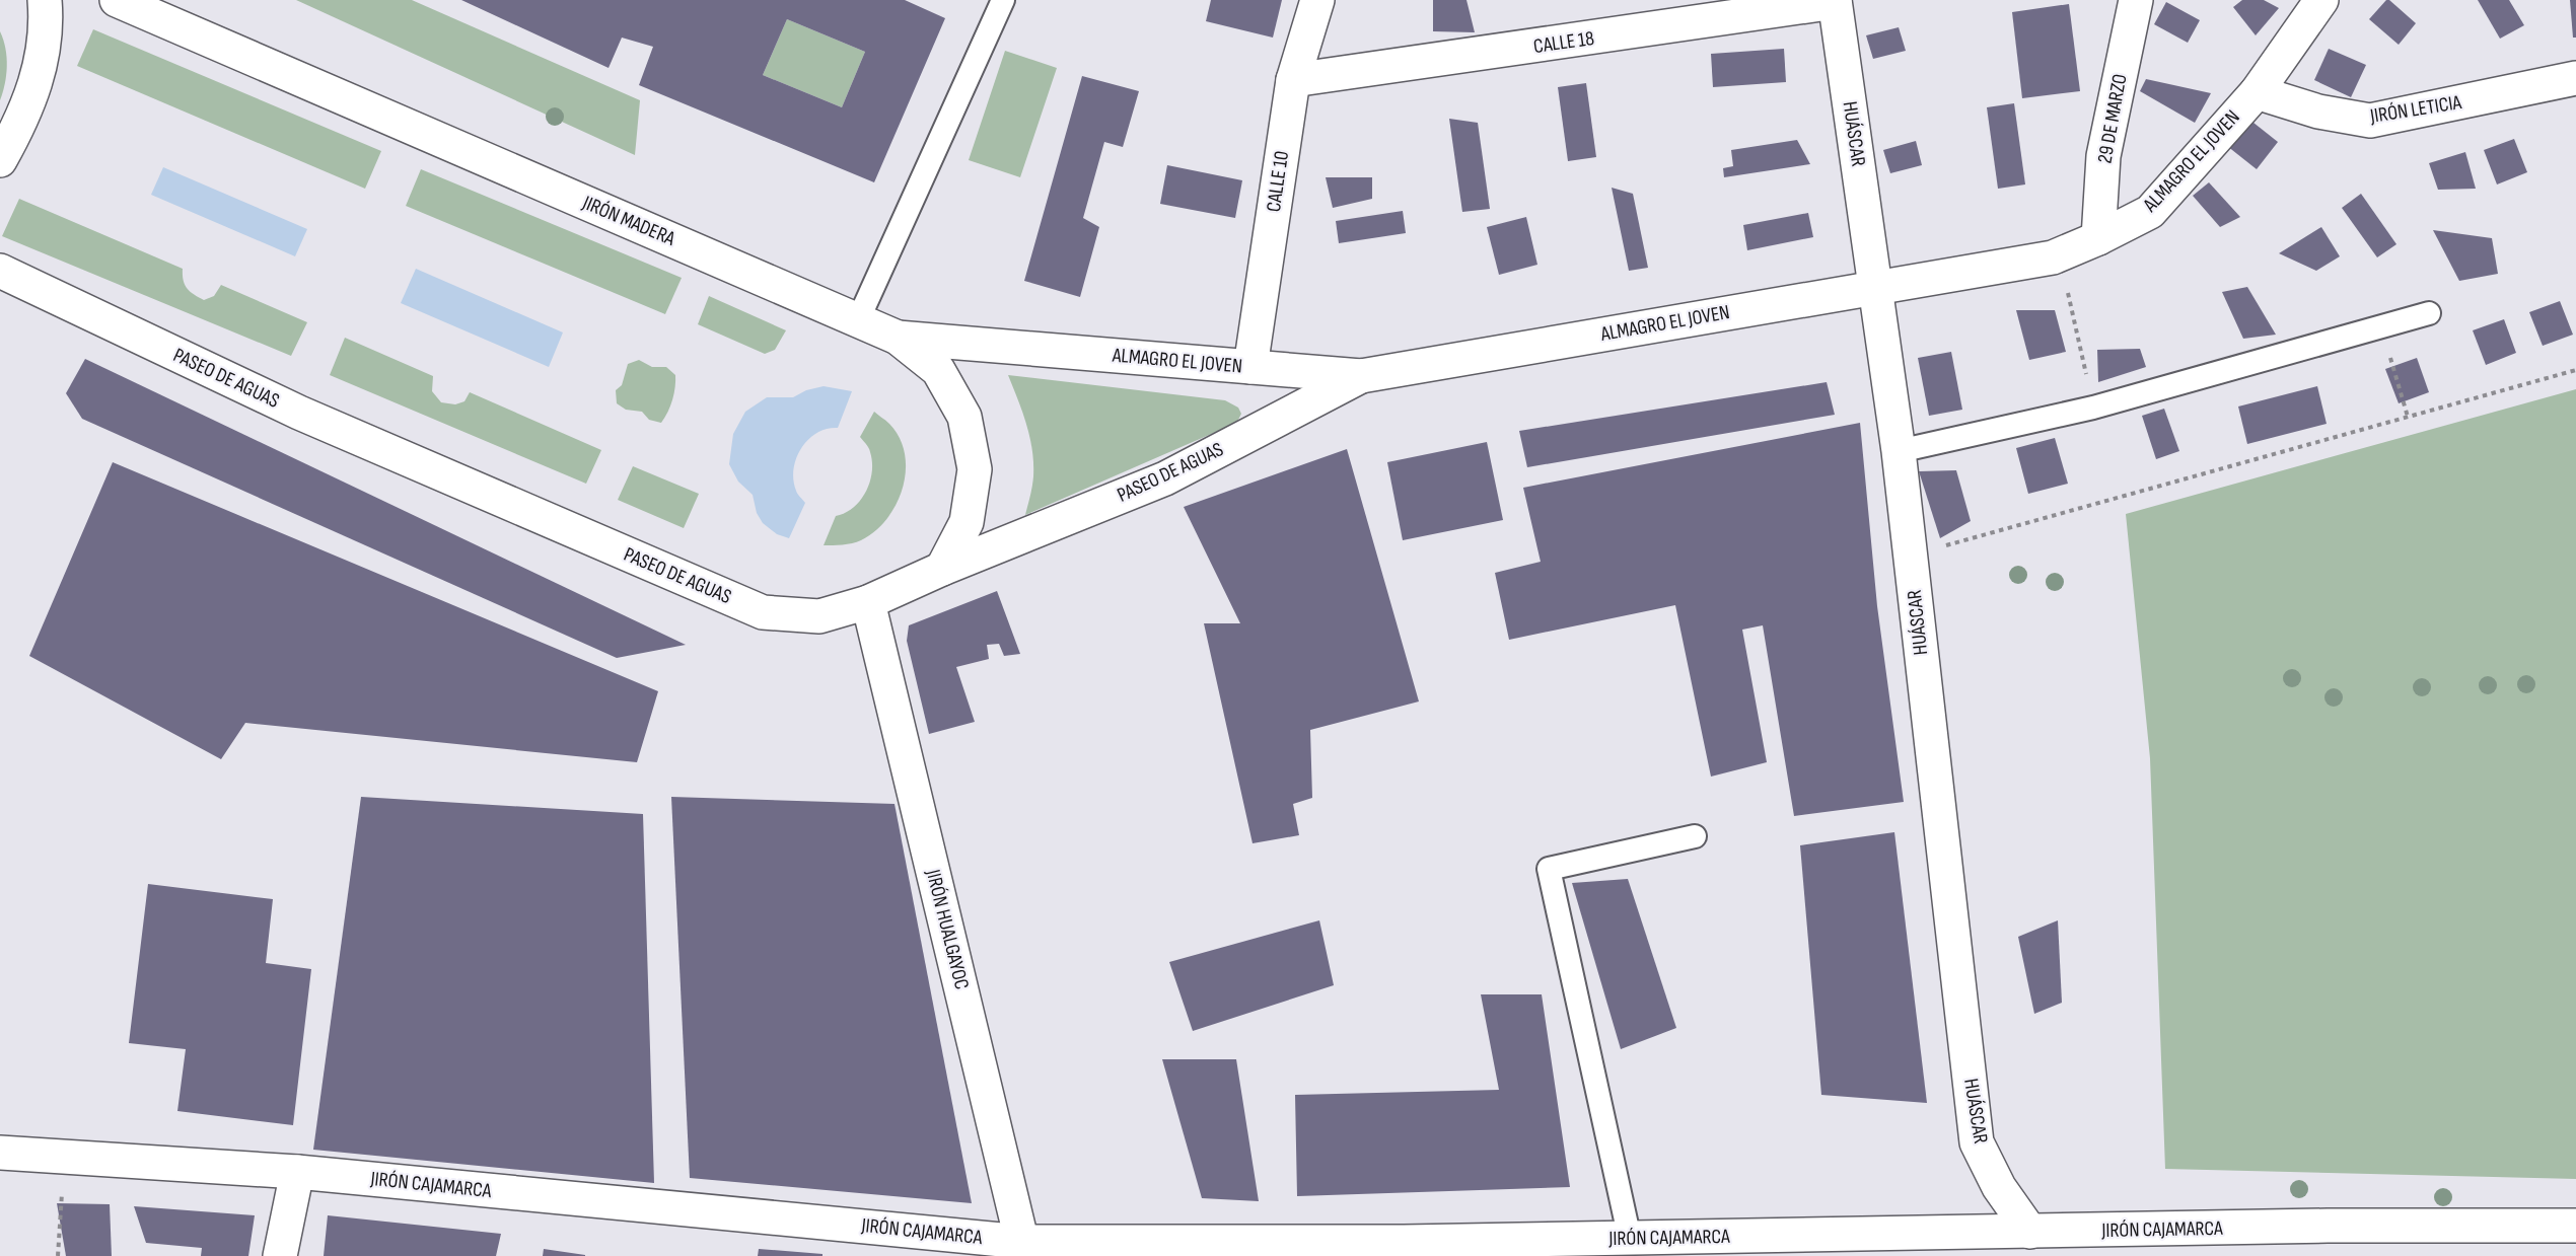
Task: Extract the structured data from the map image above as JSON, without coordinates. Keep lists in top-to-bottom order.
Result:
{
  "streets": {
    "street": [
      "CALLE 18",
      "JIRÓN LETICIA",
      "29 DE MARZO",
      "HUÁSCAR",
      "ALMAGRO EL JOVEN",
      "CALLE 10",
      "JIRÓN MADERA",
      "PASEO DE AGUAS",
      "JIRÓN HUALGAYOC",
      "JIRÓN CAJAMARCA"
    ]
  },
  "crossings": [
    ["CALLE 18", "HUÁSCAR"],
    ["CALLE 18", "CALLE 10"],
    ["JIRÓN LETICIA", "ALMAGRO EL JOVEN"],
    ["29 DE MARZO", "ALMAGRO EL JOVEN"],
    ["HUÁSCAR", "ALMAGRO EL JOVEN"],
    ["HUÁSCAR", "JIRÓN CAJAMARCA"],
    ["ALMAGRO EL JOVEN", "CALLE 10"],
    ["ALMAGRO EL JOVEN", "JIRÓN MADERA"],
    ["ALMAGRO EL JOVEN", "PASEO DE AGUAS"],
    ["JIRÓN MADERA", "PASEO DE AGUAS"],
    ["PASEO DE AGUAS", "JIRÓN HUALGAYOC"],
    ["JIRÓN HUALGAYOC", "JIRÓN CAJAMARCA"]
  ]
}
